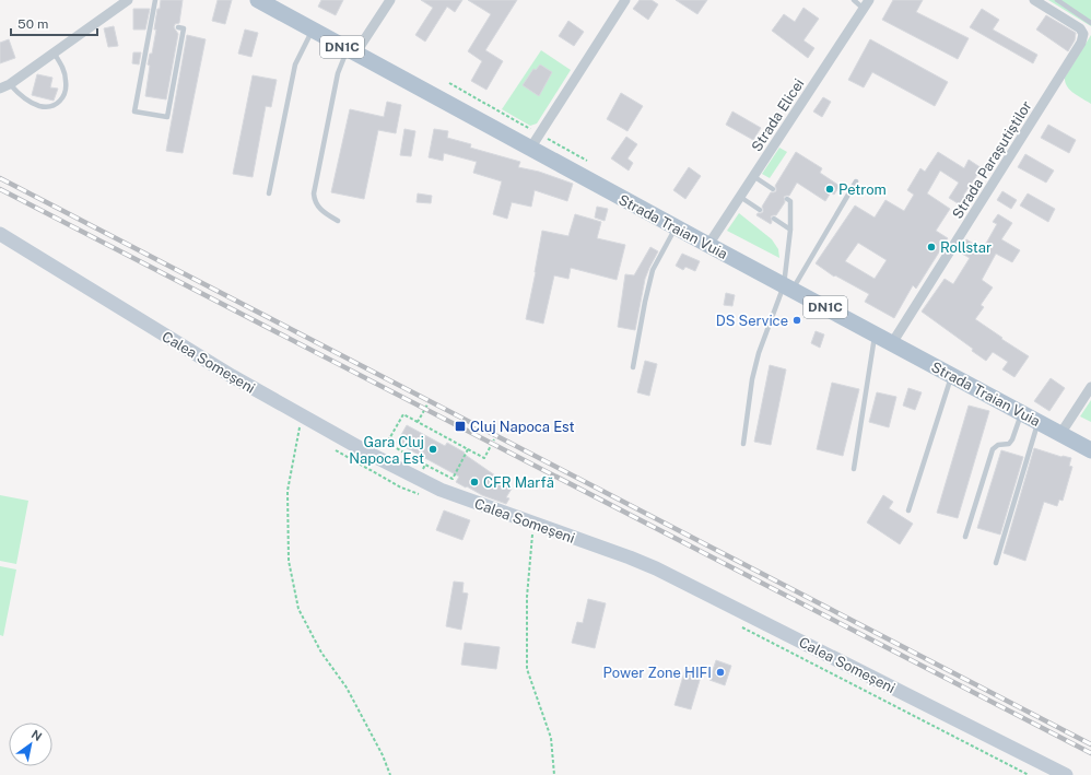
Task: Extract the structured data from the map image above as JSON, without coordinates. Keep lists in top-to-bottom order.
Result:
{
  "streets": {
    "main road": ["DN1C", "Strada Traian Vuia", "Calea Someșeni"],
    "street": ["Strada Elicei", "Strada Parașutiștilor"]
  },
  "crossings": [
    ["Strada Elicei", "Strada Traian Vuia"],
    ["Strada Parașutiștilor", "Strada Traian Vuia"]
  ],
  "places": {
    "other": [
      "Petrom",
      "Rollstar",
      "DS Service",
      "Gara Cluj Napoca Est",
      "CFR Marfă",
      "Power Zone HIFI"
    ],
    "transit": ["Cluj Napoca Est"]
  },
  "scale_bar": "50 m",
  "north": "top right"
}
